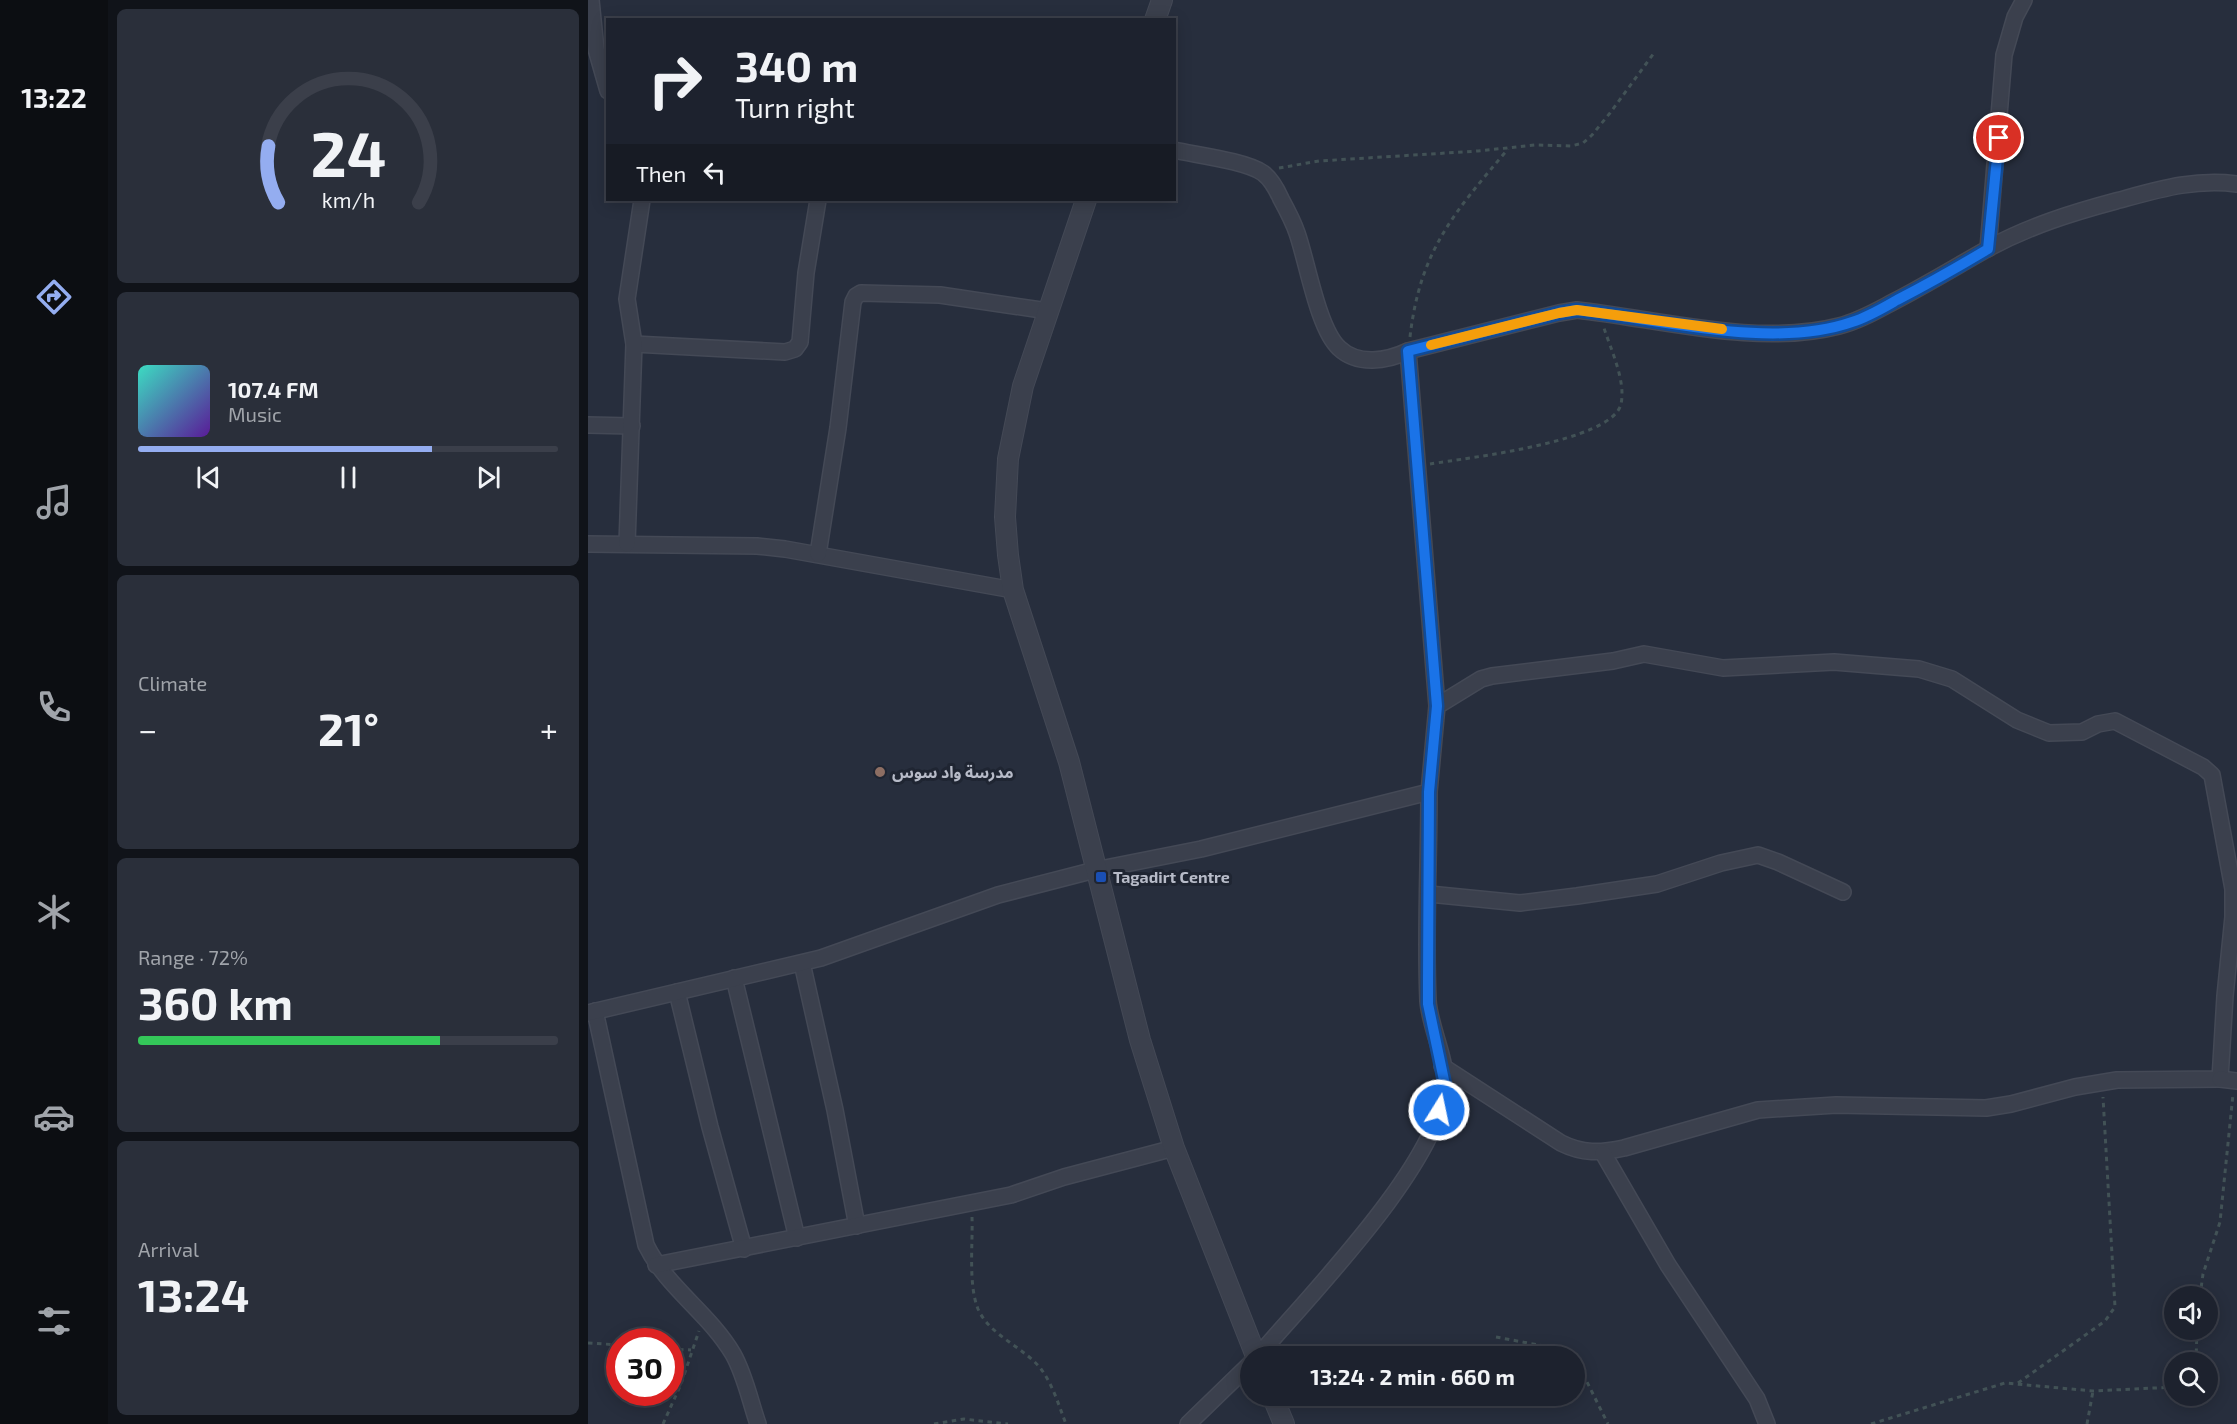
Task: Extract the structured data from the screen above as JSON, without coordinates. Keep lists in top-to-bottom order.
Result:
{
  "places": {
    "other": ["مدرسة واد سوس"],
    "transit": ["Tagadirt Centre"]
  },
  "page": {
    "tabs": "13:22",
    "turn": ["340 m", "Turn right"],
    "then": "Then",
    "song": ["107.4 FM", "Music"],
    "tile": [
      "Climate",
      ["Range · 72%", "360 km"],
      ["Arrival", "13:24"]
    ],
    "heat": ["−", "21°", "+"],
    "limit": "30",
    "trip": "13:24 · 2 min · 660 m",
    "gauge": ["24", "km/h"]
  }
}
